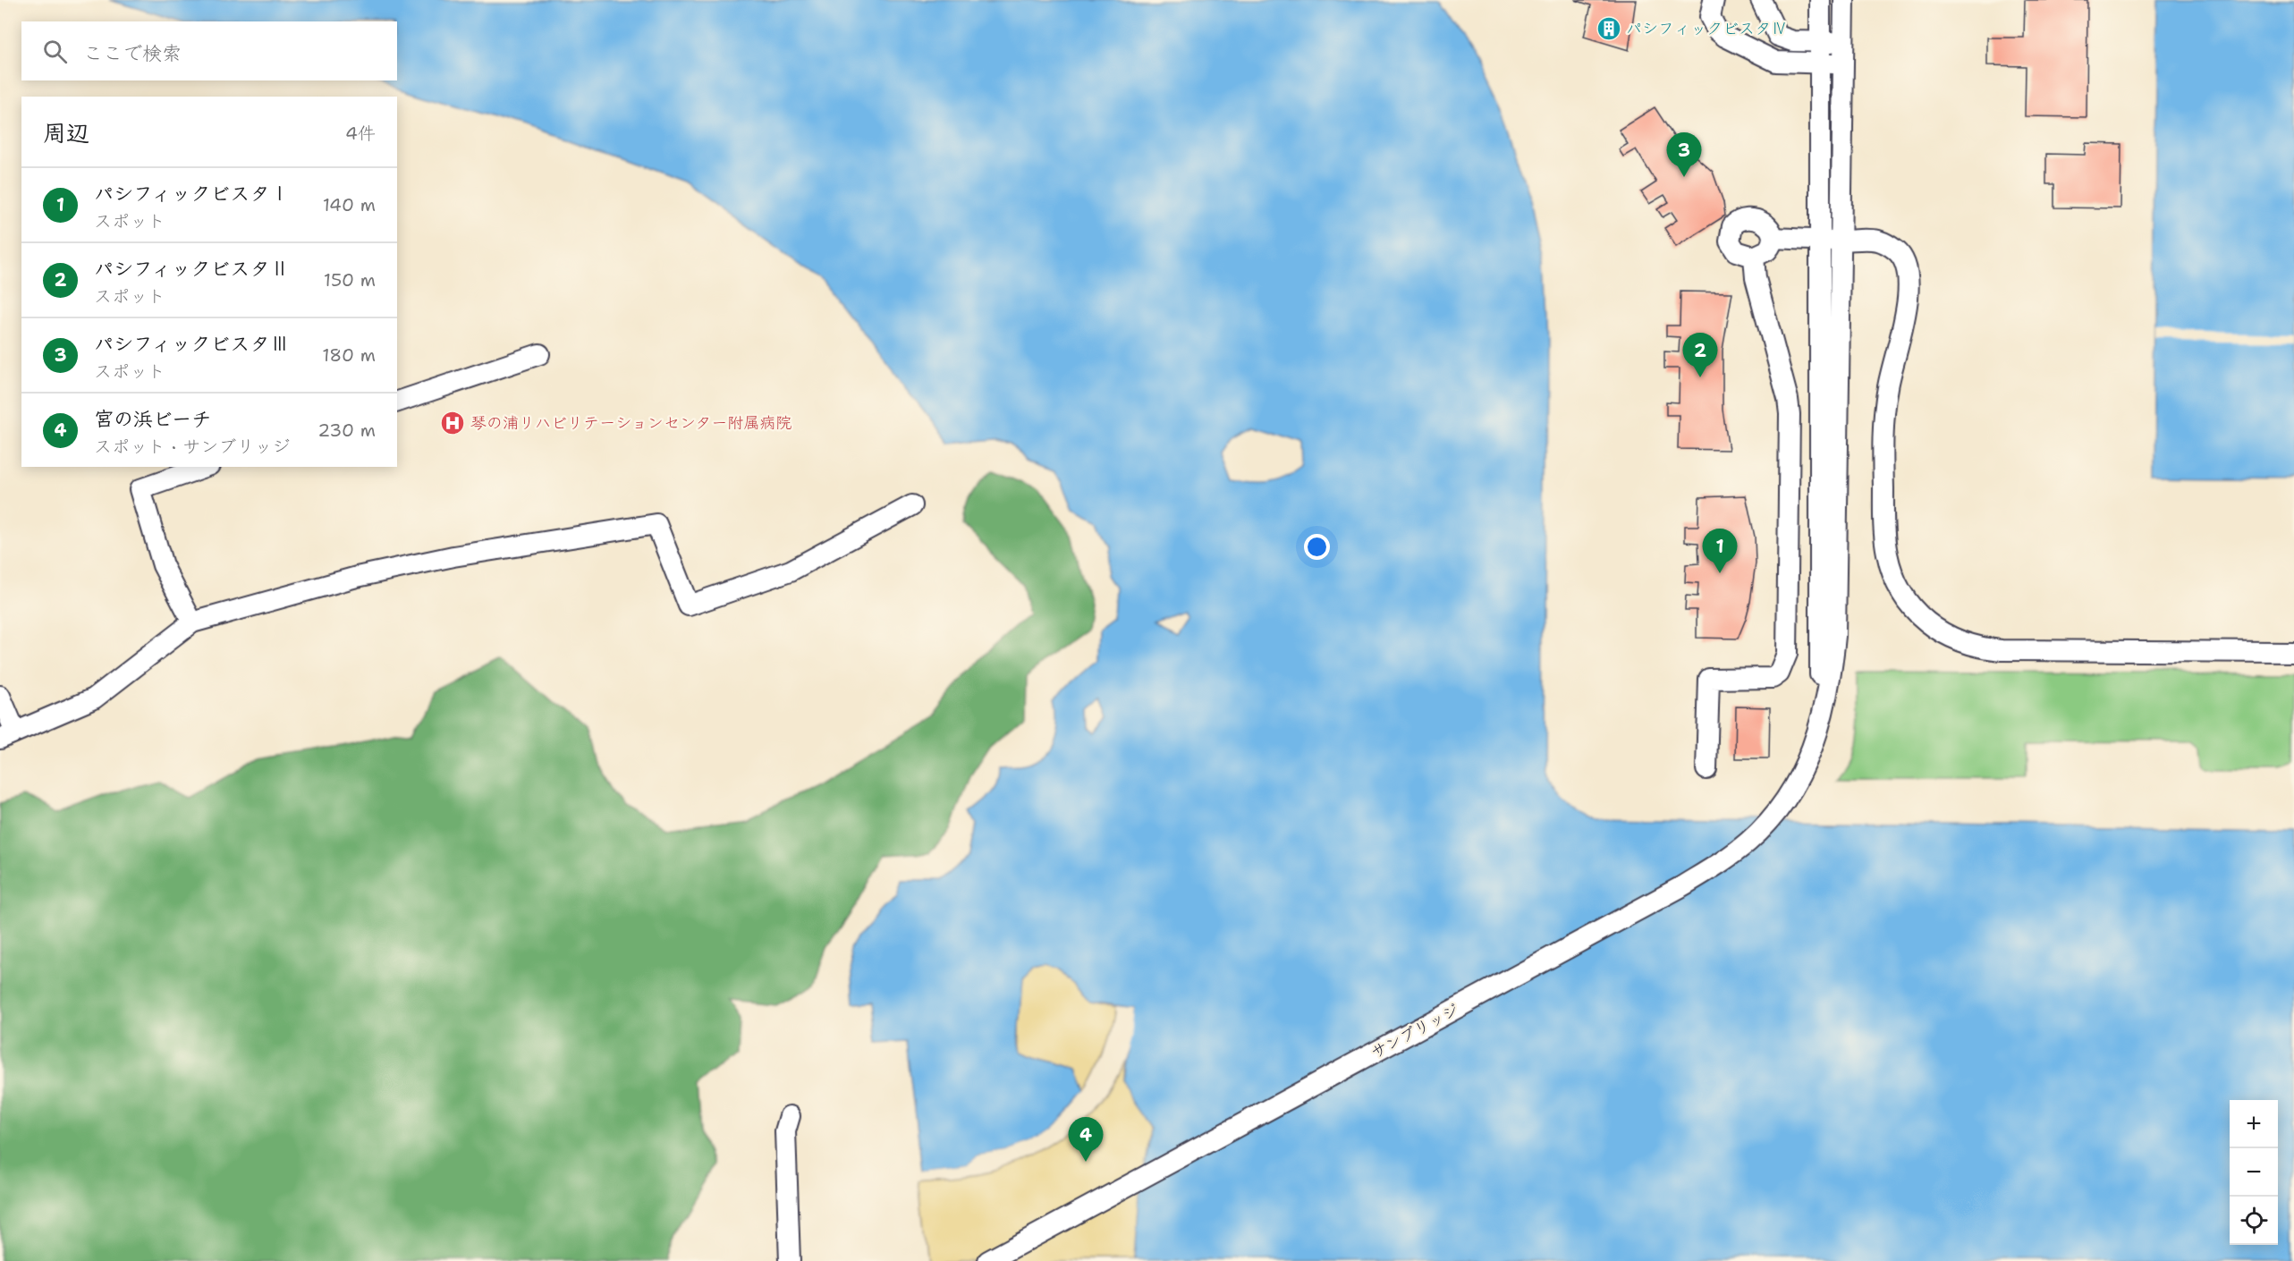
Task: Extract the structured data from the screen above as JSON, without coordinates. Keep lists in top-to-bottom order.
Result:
{
  "streets": {
    "street": ["サンブリッジ"]
  },
  "places": {
    "building": ["パシフィックビスタⅣ"],
    "hospital": ["琴の浦リハビリテーションセンター附属病院"]
  },
  "page": {
    "search": "ここで検索",
    "heading": ["周辺", "4件"],
    "pins": [
      "3",
      "2",
      "1",
      "4"
    ],
    "list": [
      {
        "mark": "1",
        "name": "パシフィックビスタⅠ",
        "note": "スポット",
        "value": "140 m"
      },
      {
        "mark": "2",
        "name": "パシフィックビスタⅡ",
        "note": "スポット",
        "value": "150 m"
      },
      {
        "mark": "3",
        "name": "パシフィックビスタⅢ",
        "note": "スポット",
        "value": "180 m"
      },
      {
        "mark": "4",
        "name": "宮の浜ビーチ",
        "note": "スポット · サンブリッジ",
        "value": "230 m"
      }
    ],
    "map_buttons": ["+", "−"]
  }
}
